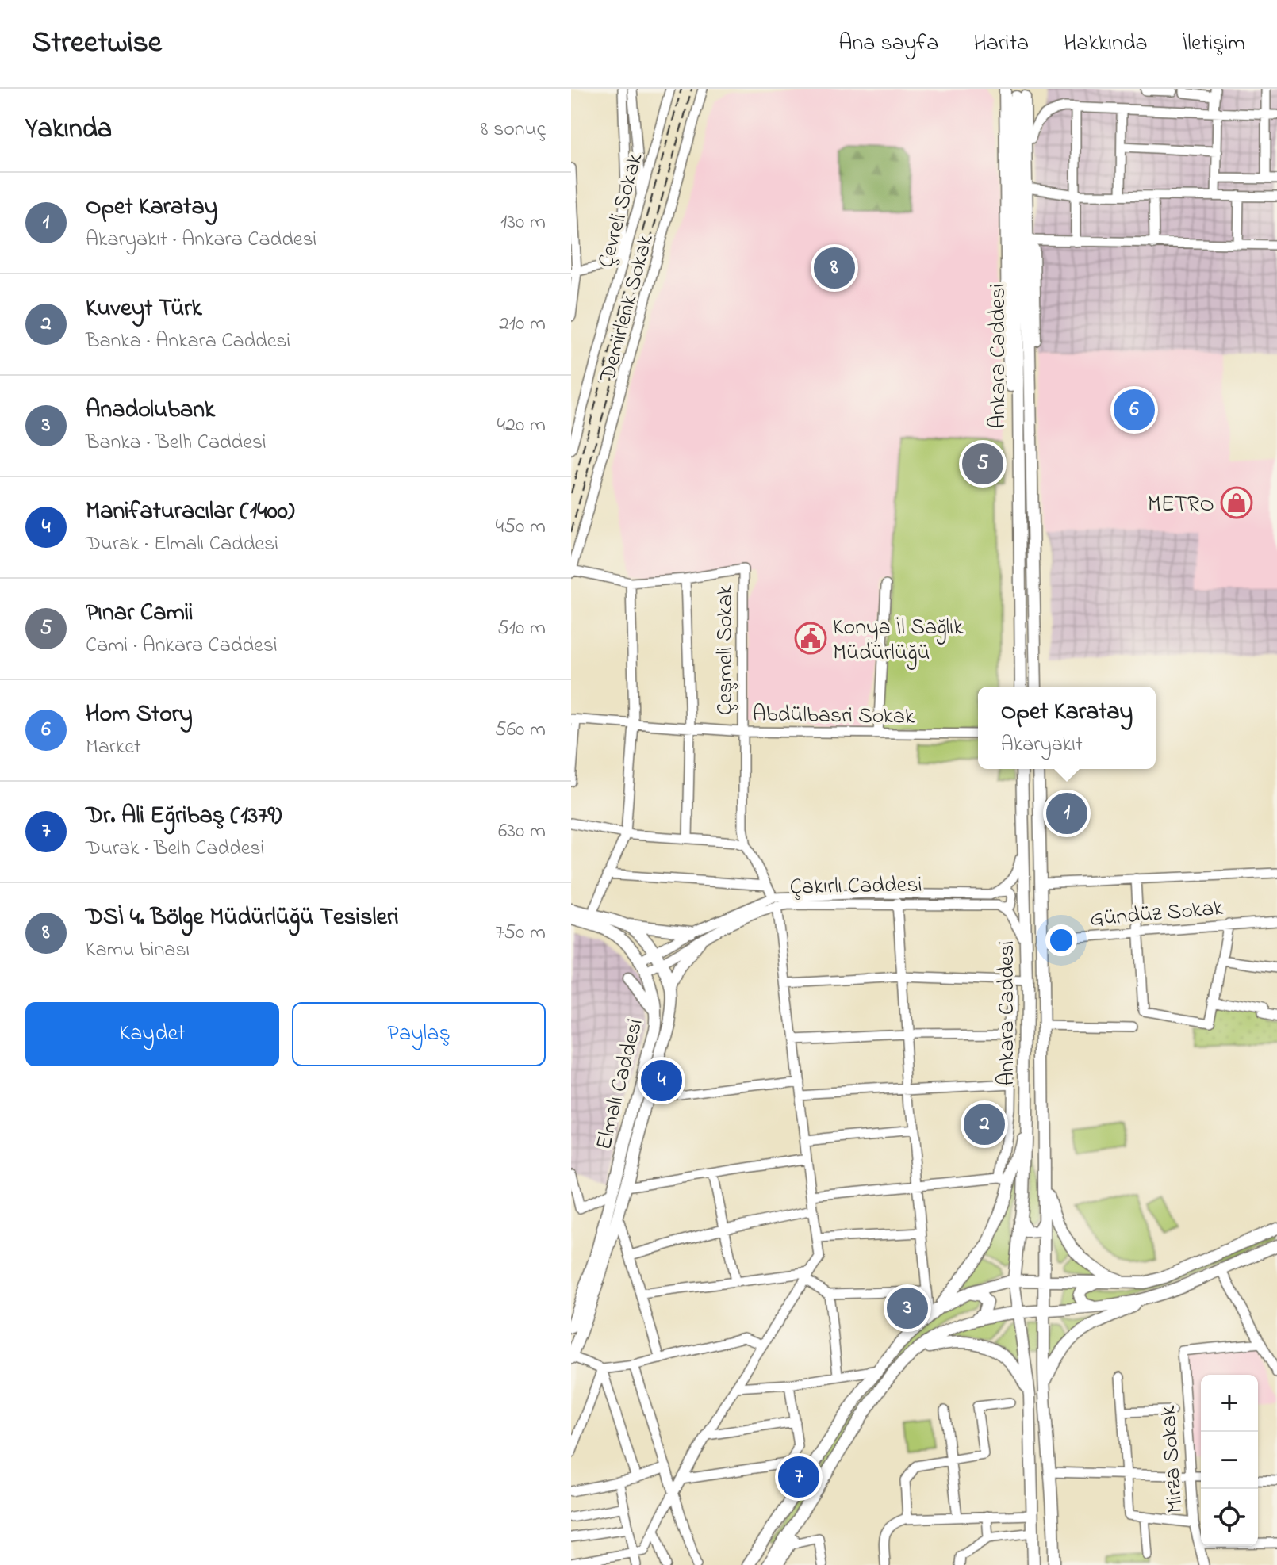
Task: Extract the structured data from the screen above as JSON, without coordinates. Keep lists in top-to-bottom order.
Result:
{
  "streets": {
    "main road": ["Ankara Caddesi", "Elmalı Caddesi"],
    "street": [
      "Çevreli Sokak",
      "Demirlenk Sokak",
      "Çeşmeli Sokak",
      "Abdülbasri Sokak",
      "Çakırlı Caddesi",
      "Gündüz Sokak",
      "Mirza Sokak"
    ]
  },
  "crossings": [
    ["Demirlenk Sokak", "Çeşmeli Sokak"],
    ["Ankara Caddesi", "Gündüz Sokak"],
    ["Çeşmeli Sokak", "Abdülbasri Sokak"],
    ["Çeşmeli Sokak", "Çakırlı Caddesi"],
    ["Çakırlı Caddesi", "Elmalı Caddesi"]
  ],
  "places": {
    "shop": ["METRO"],
    "public building": ["Konya İl Sağlık Müdürlüğü"]
  },
  "page": {
    "header": "Streetwise",
    "nav": [
      "Ana sayfa",
      "Harita",
      "Hakkında",
      "İletişim"
    ],
    "heading": ["Yakında", "8 sonuç"],
    "list": [
      {
        "mark": "1",
        "name": "Opet Karatay",
        "note": "Akaryakıt · Ankara Caddesi",
        "value": "130 m"
      },
      {
        "mark": "2",
        "name": "Kuveyt Türk",
        "note": "Banka · Ankara Caddesi",
        "value": "210 m"
      },
      {
        "mark": "3",
        "name": "Anadolubank",
        "note": "Banka · Belh Caddesi",
        "value": "420 m"
      },
      {
        "mark": "4",
        "name": "Manifaturacılar (1400)",
        "note": "Durak · Elmalı Caddesi",
        "value": "450 m"
      },
      {
        "mark": "5",
        "name": "Pınar Camii",
        "note": "Cami · Ankara Caddesi",
        "value": "510 m"
      },
      {
        "mark": "6",
        "name": "Hom Story",
        "note": "Market",
        "value": "560 m"
      },
      {
        "mark": "7",
        "name": "Dr. Ali Eğribaş (1379)",
        "note": "Durak · Belh Caddesi",
        "value": "630 m"
      },
      {
        "mark": "8",
        "name": "DSİ 4. Bölge Müdürlüğü Tesisleri",
        "note": "Kamu binası",
        "value": "750 m"
      }
    ],
    "pins": [
      "8",
      "6",
      "5",
      "1",
      "4",
      "2",
      "3",
      "7"
    ],
    "popup": ["Opet Karatay", "Akaryakıt"],
    "buttons": ["Kaydet", "Paylaş"],
    "map_buttons": ["+", "−"]
  }
}
